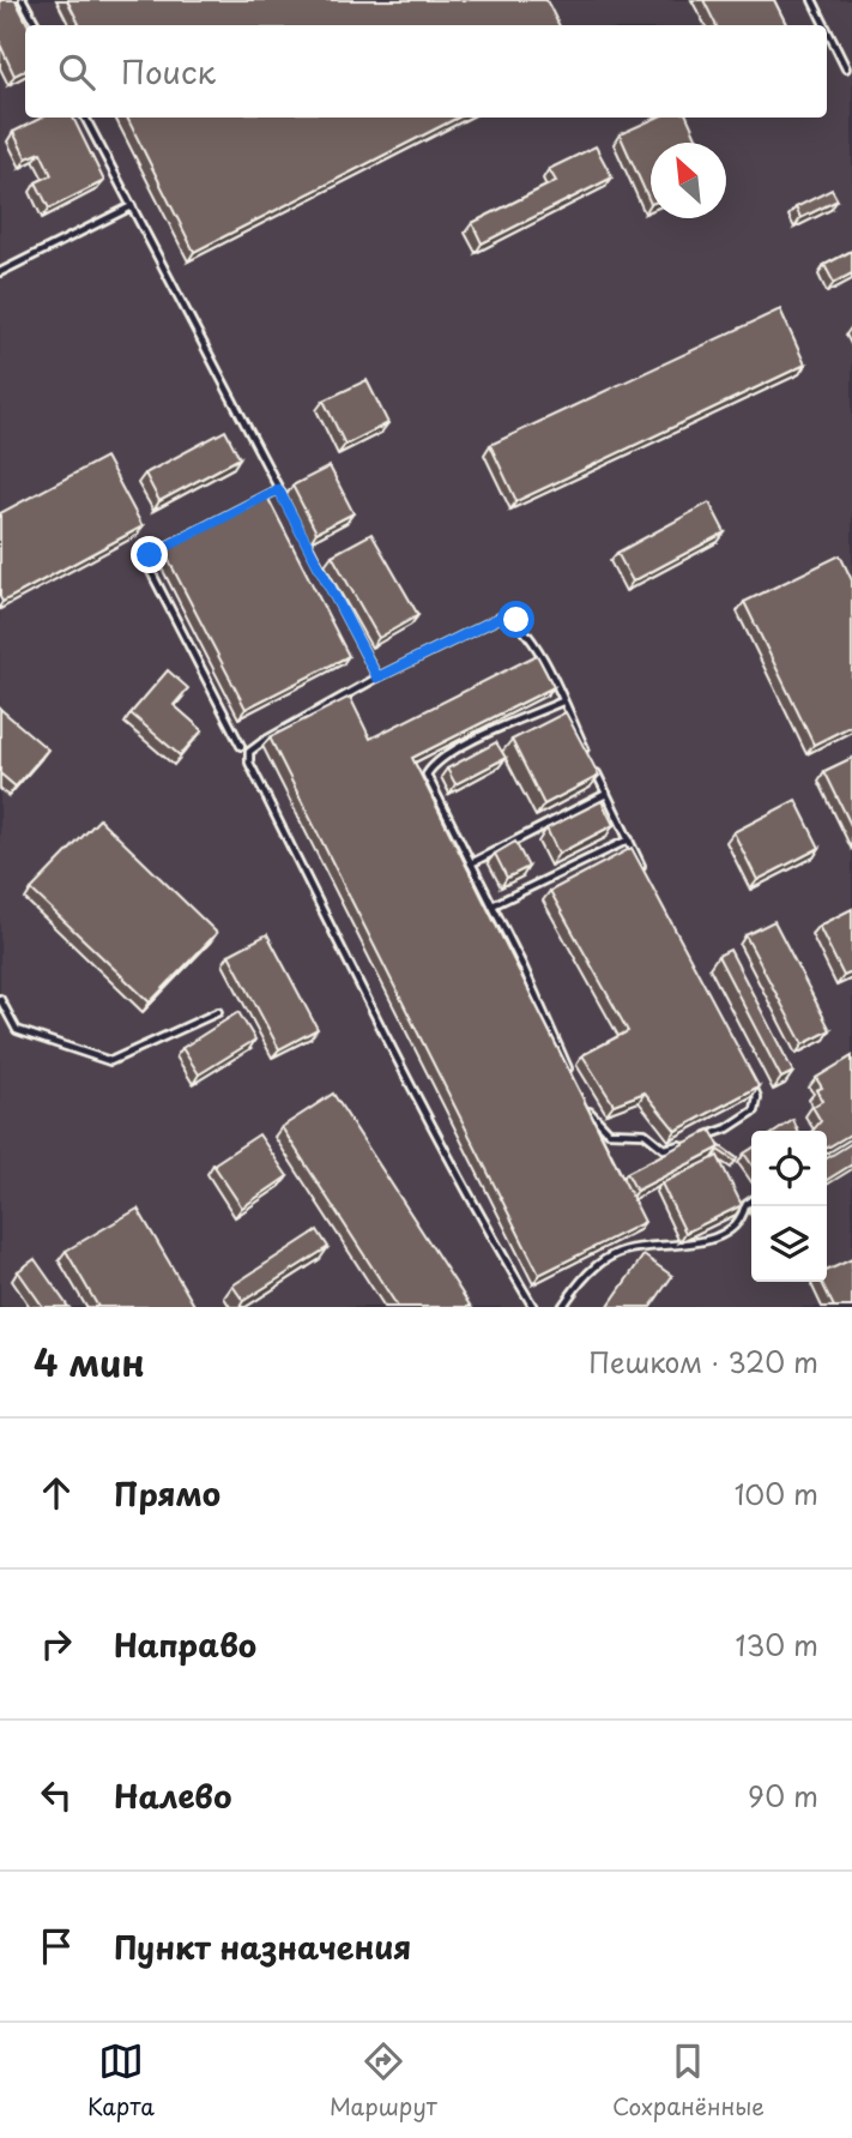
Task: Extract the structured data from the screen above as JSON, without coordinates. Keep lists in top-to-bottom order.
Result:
{
  "north": "top left",
  "page": {
    "search": "Поиск",
    "heading": ["4 мин", "Пешком · 320 m"],
    "list": [
      ["Прямо", "100 m"],
      ["Направо", "130 m"],
      ["Налево", "90 m"],
      "Пункт назначения"
    ],
    "nav": ["Карта", "Маршрут", "Сохранённые"]
  }
}
